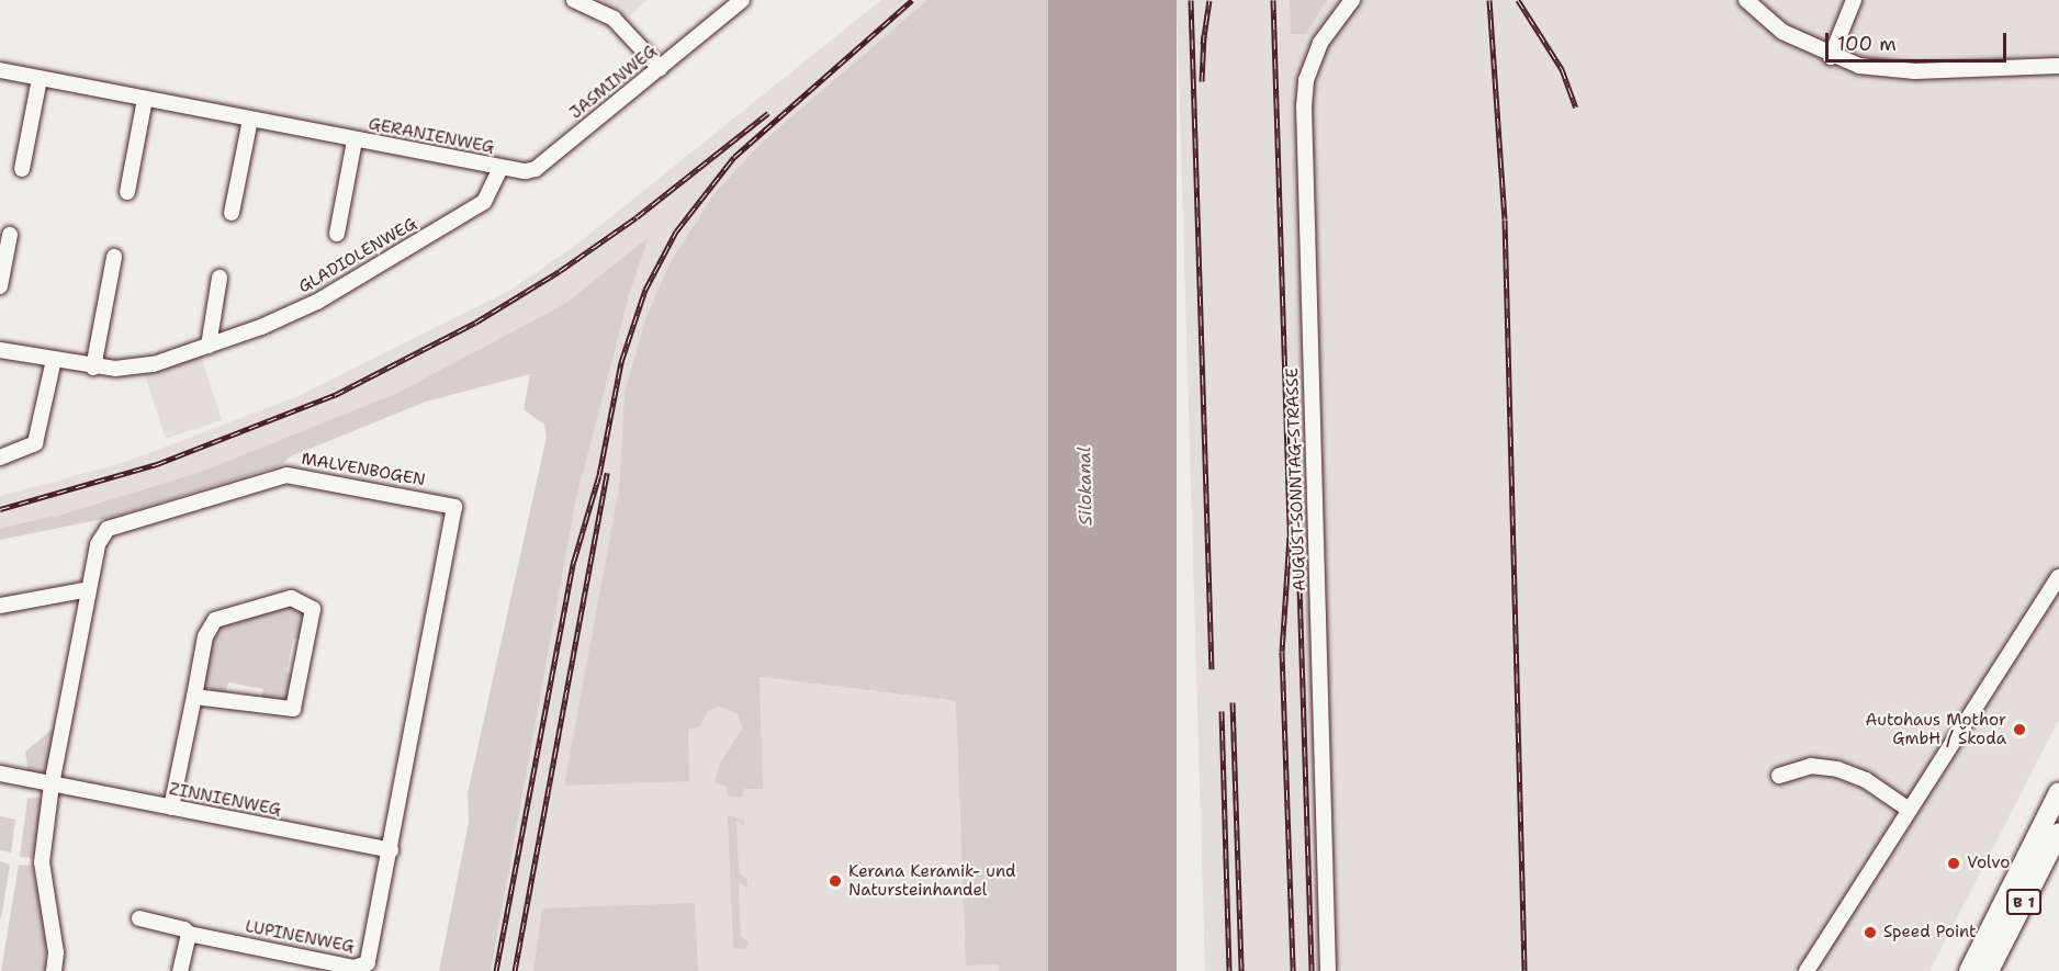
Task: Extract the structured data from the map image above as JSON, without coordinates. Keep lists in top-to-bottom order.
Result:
{
  "streets": {
    "main road": ["B 1"],
    "street": [
      "JASMINWEG",
      "GERANIENWEG",
      "GLADIOLENWEG",
      "MALVENBOGEN",
      "AUGUST-SONNTAG-STRASSE",
      "ZINNIENWEG",
      "LUPINENWEG"
    ]
  },
  "crossings": [
    ["JASMINWEG", "GERANIENWEG"],
    ["JASMINWEG", "GLADIOLENWEG"],
    ["GERANIENWEG", "GLADIOLENWEG"],
    ["MALVENBOGEN", "ZINNIENWEG"],
    ["MALVENBOGEN", "LUPINENWEG"],
    ["ZINNIENWEG", "LUPINENWEG"]
  ],
  "water": ["Silokanal"],
  "places": [
    "Autohaus Mothor GmbH / Škoda",
    "Volvo",
    "Kerana Keramik- und Natursteinhandel",
    "Speed Point"
  ],
  "scale_bar": "100 m"
}
